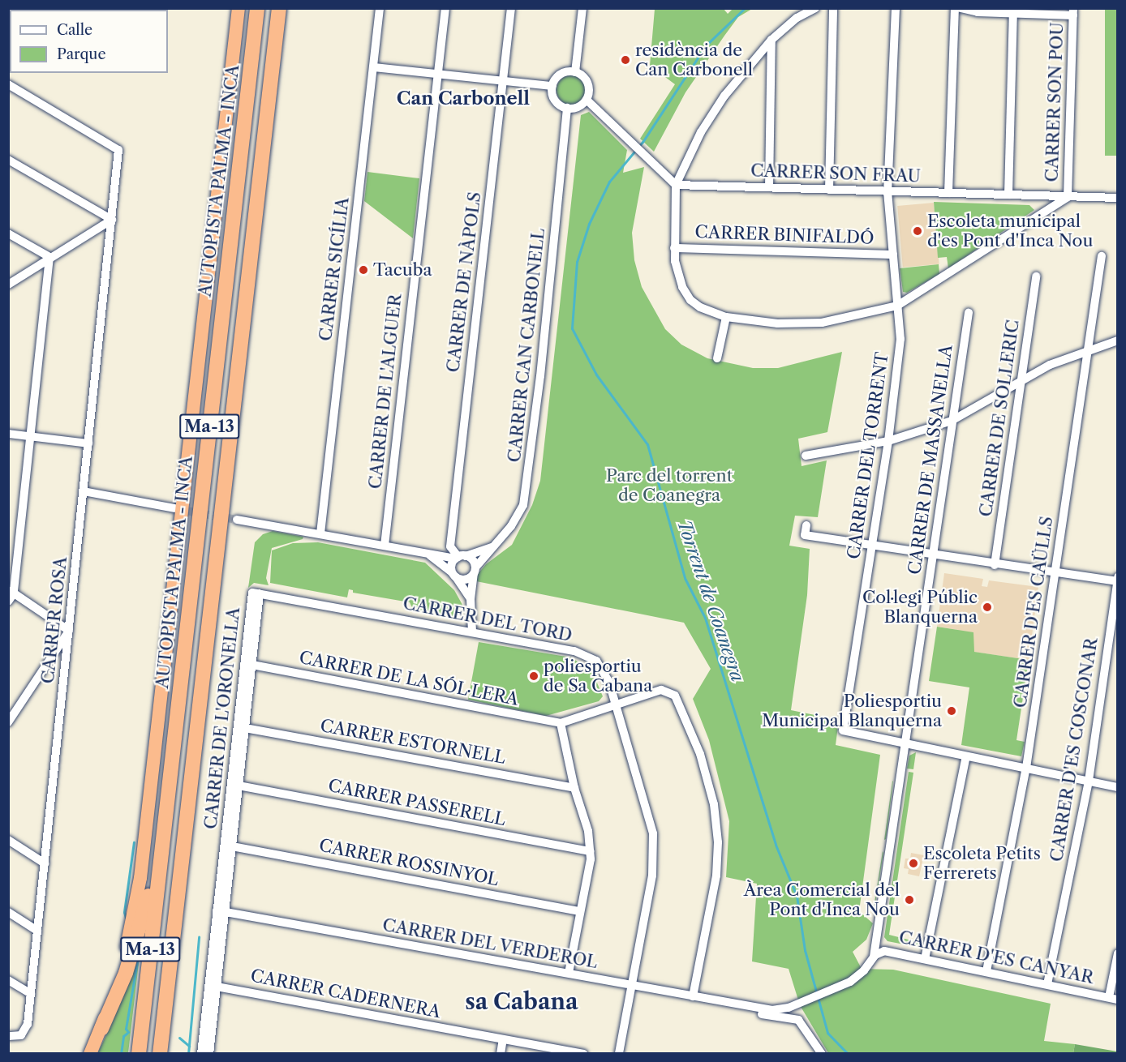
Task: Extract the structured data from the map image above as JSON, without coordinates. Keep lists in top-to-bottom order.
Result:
{
  "streets": {
    "highway": ["AUTOPISTA PALMA - INCA", "Ma-13"],
    "street": [
      "CARRER SON POU",
      "CARRER SON FRAU",
      "CARRER BINIFALDÓ",
      "CARRER SICÍLIA",
      "CARRER DE NÀPOLS",
      "CARRER CAN CARBONELL",
      "CARRER DE L'ALGUER",
      "CARRER DE SOLLERIC",
      "CARRER DEL TORRENT",
      "CARRER DE MASSANELLA",
      "CARRER D'ES CAÜLLS",
      "CARRER DEL TORD",
      "CARRER ROSA",
      "CARRER DE LA SÓL·LERA",
      "CARRER DE L'ORONELLA",
      "CARRER ESTORNELL",
      "CARRER D'ES COSCONAR",
      "CARRER PASSERELL",
      "CARRER ROSSINYOL",
      "CARRER DEL VERDEROL",
      "CARRER D'ES CANYAR",
      "CARRER CADERNERA"
    ]
  },
  "crossings": [
    ["CARRER SON POU", "CARRER SON FRAU"],
    ["CARRER SON FRAU", "CARRER DEL TORRENT"],
    ["CARRER BINIFALDÓ", "CARRER DEL TORRENT"],
    ["CARRER DE NÀPOLS", "CARRER CAN CARBONELL"],
    ["CARRER DEL TORRENT", "CARRER DE MASSANELLA"],
    ["CARRER DE MASSANELLA", "CARRER D'ES CANYAR"],
    ["CARRER D'ES CAÜLLS", "CARRER D'ES CANYAR"],
    ["CARRER DEL TORD", "CARRER DE LA SÓL·LERA"],
    ["CARRER DEL TORD", "CARRER DE L'ORONELLA"],
    ["CARRER DEL TORD", "CARRER DEL VERDEROL"],
    ["CARRER DE LA SÓL·LERA", "CARRER DE L'ORONELLA"],
    ["CARRER DE LA SÓL·LERA", "CARRER DEL VERDEROL"],
    ["CARRER DE L'ORONELLA", "CARRER ESTORNELL"],
    ["CARRER DE L'ORONELLA", "CARRER PASSERELL"],
    ["CARRER DE L'ORONELLA", "CARRER ROSSINYOL"],
    ["CARRER DE L'ORONELLA", "CARRER DEL VERDEROL"],
    ["CARRER DE L'ORONELLA", "CARRER CADERNERA"],
    ["CARRER D'ES COSCONAR", "CARRER D'ES CANYAR"]
  ],
  "districts": ["Can Carbonell", "sa Cabana"],
  "water": ["Torrent de Coanegra"],
  "parks": ["Parc del torrent de Coanegra"],
  "places": [
    "residència de Can Carbonell",
    "Escoleta municipal d'es Pont d'Inca Nou",
    "Tacuba",
    "Col·legi Públic Blanquerna",
    "poliesportiu de Sa Cabana",
    "Poliesportiu Municipal Blanquerna",
    "Escoleta Petits Ferrerets",
    "Àrea Comercial del Pont d'Inca Nou"
  ],
  "legend": ["Calle", "Parque"]
}
